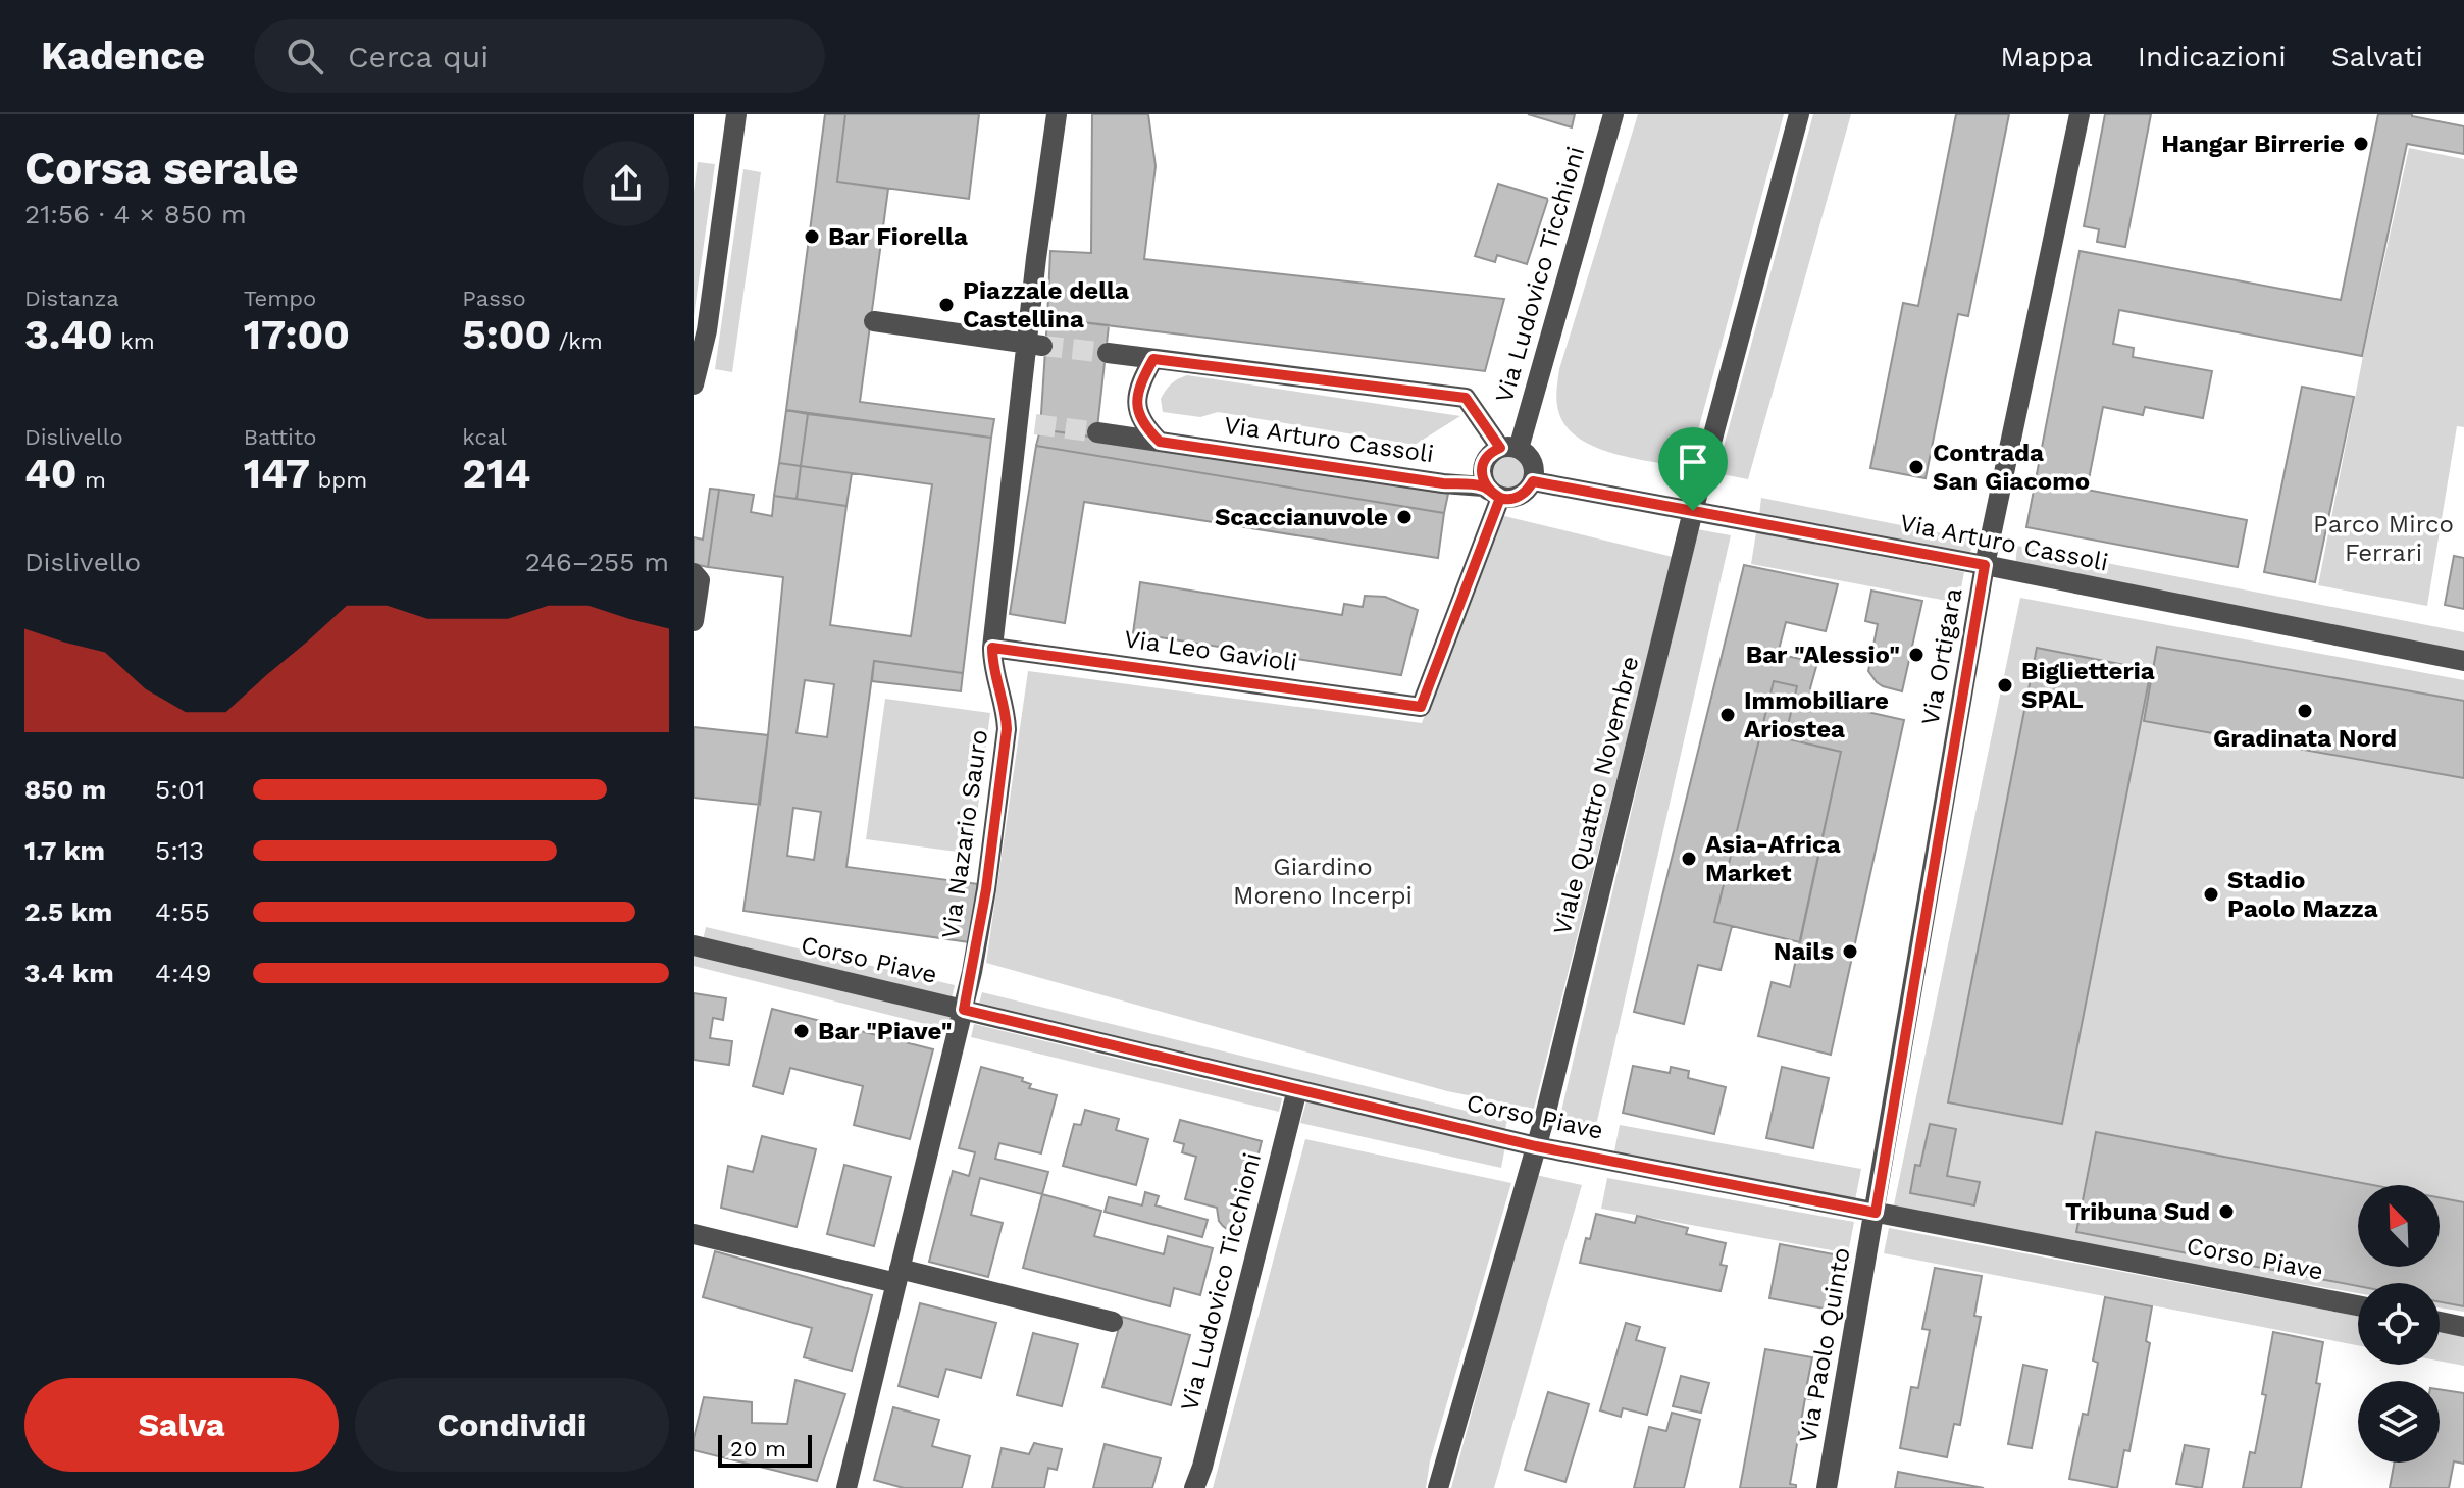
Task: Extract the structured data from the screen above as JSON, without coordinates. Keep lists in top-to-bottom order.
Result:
{
  "streets": {
    "street": [
      "Via Ludovico Ticchioni",
      "Via Arturo Cassoli",
      "Via Leo Gavioli",
      "Via Ortigara",
      "Viale Quattro Novembre",
      "Via Nazario Sauro",
      "Corso Piave",
      "Via Paolo Quinto"
    ]
  },
  "crossings": [
    ["Via Ludovico Ticchioni", "Via Arturo Cassoli"],
    ["Via Ludovico Ticchioni", "Via Leo Gavioli"],
    ["Via Ludovico Ticchioni", "Corso Piave"],
    ["Via Arturo Cassoli", "Via Leo Gavioli"],
    ["Via Arturo Cassoli", "Via Ortigara"],
    ["Via Arturo Cassoli", "Viale Quattro Novembre"],
    ["Via Leo Gavioli", "Via Nazario Sauro"],
    ["Via Ortigara", "Corso Piave"],
    ["Via Ortigara", "Via Paolo Quinto"],
    ["Viale Quattro Novembre", "Corso Piave"],
    ["Via Nazario Sauro", "Corso Piave"],
    ["Corso Piave", "Via Paolo Quinto"]
  ],
  "parks": ["Parco Mirco Ferrari", "Giardino Moreno Incerpi"],
  "places": [
    "Hangar Birrerie",
    "Bar Fiorella",
    "Piazzale della Castellina",
    "Contrada San Giacomo",
    "Scaccianuvole",
    "Bar \"Alessio\"",
    "Biglietteria SPAL",
    "Gradinata Nord",
    "Immobiliare Ariostea",
    "Asia-Africa Market",
    "Stadio Paolo Mazza",
    "Nails",
    "Bar \"Piave\"",
    "Tribuna Sud"
  ],
  "scale_bar": "20 m",
  "north": "top left",
  "page": {
    "header": "Kadence",
    "search": "Cerca qui",
    "nav": ["Mappa", "Indicazioni", "Salvati"],
    "heading": ["Corsa serale", "21:56 · 4 × 850 m"],
    "stats": [
      ["Distanza", "3.40 km"],
      ["Tempo", "17:00"],
      ["Passo", "5:00 /km"],
      ["Dislivello", "40 m"],
      ["Battito", "147 bpm"],
      ["kcal", "214"]
    ],
    "chart": ["Dislivello", "246–255 m"],
    "list": [
      {
        "name": "850 m",
        "note": "5:01"
      },
      {
        "name": "1.7 km",
        "note": "5:13"
      },
      {
        "name": "2.5 km",
        "note": "4:55"
      },
      {
        "name": "3.4 km",
        "note": "4:49"
      }
    ],
    "buttons": ["Salva", "Condividi"],
    "scale": "20 m"
  }
}
